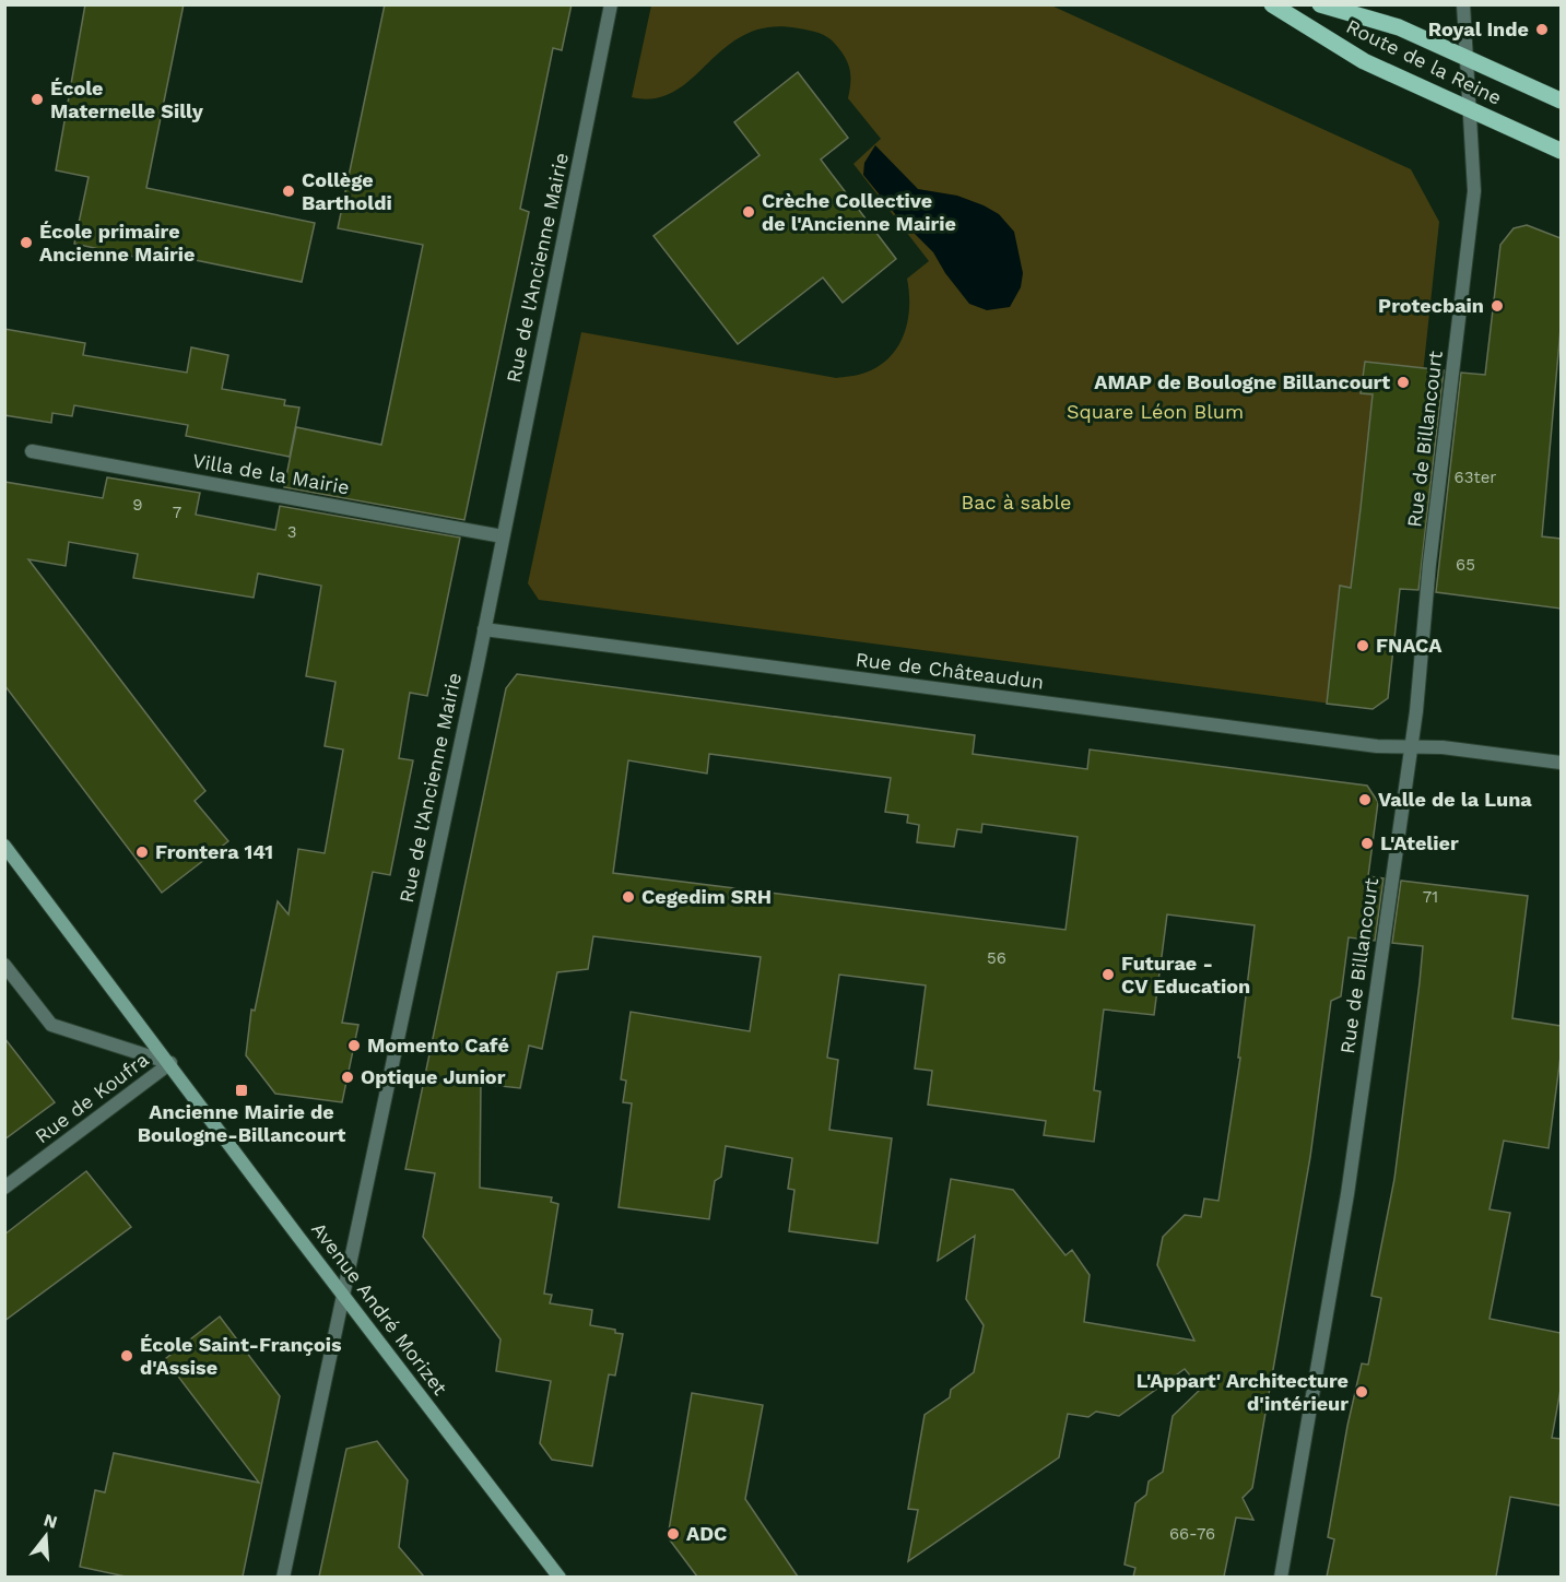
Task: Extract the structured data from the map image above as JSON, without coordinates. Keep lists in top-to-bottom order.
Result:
{
  "streets": {
    "main road": ["Route de la Reine", "Avenue André Morizet"],
    "street": [
      "Rue de l'Ancienne Mairie",
      "Rue de Billancourt",
      "Villa de la Mairie",
      "Rue de Châteaudun",
      "Rue de Koufra"
    ]
  },
  "crossings": [
    ["Route de la Reine", "Rue de Billancourt"],
    ["Rue de l'Ancienne Mairie", "Villa de la Mairie"],
    ["Rue de l'Ancienne Mairie", "Rue de Châteaudun"],
    ["Rue de l'Ancienne Mairie", "Avenue André Morizet"],
    ["Rue de Billancourt", "Rue de Châteaudun"],
    ["Rue de Koufra", "Avenue André Morizet"]
  ],
  "parks": ["Square Léon Blum", "Bac à sable"],
  "places": {
    "other": [
      "Royal Inde",
      "École Maternelle Silly",
      "Collège Bartholdi",
      "Crèche Collective de l'Ancienne Mairie",
      "École primaire Ancienne Mairie",
      "Protecbain",
      "AMAP de Boulogne Billancourt",
      "FNACA",
      "Valle de la Luna",
      "L'Atelier",
      "Frontera 141",
      "Cegedim SRH",
      "Futurae - CV Education",
      "Momento Café",
      "Optique Junior",
      "École Saint-François d'Assise",
      "L'Appart' Architecture d'intérieur",
      "ADC"
    ],
    "transit": ["Ancienne Mairie de Boulogne-Billancourt"]
  },
  "house_numbers": [
    "63ter",
    "9",
    "7",
    "3",
    "65",
    "71",
    "56",
    "66-76"
  ],
  "north": "top"
}
